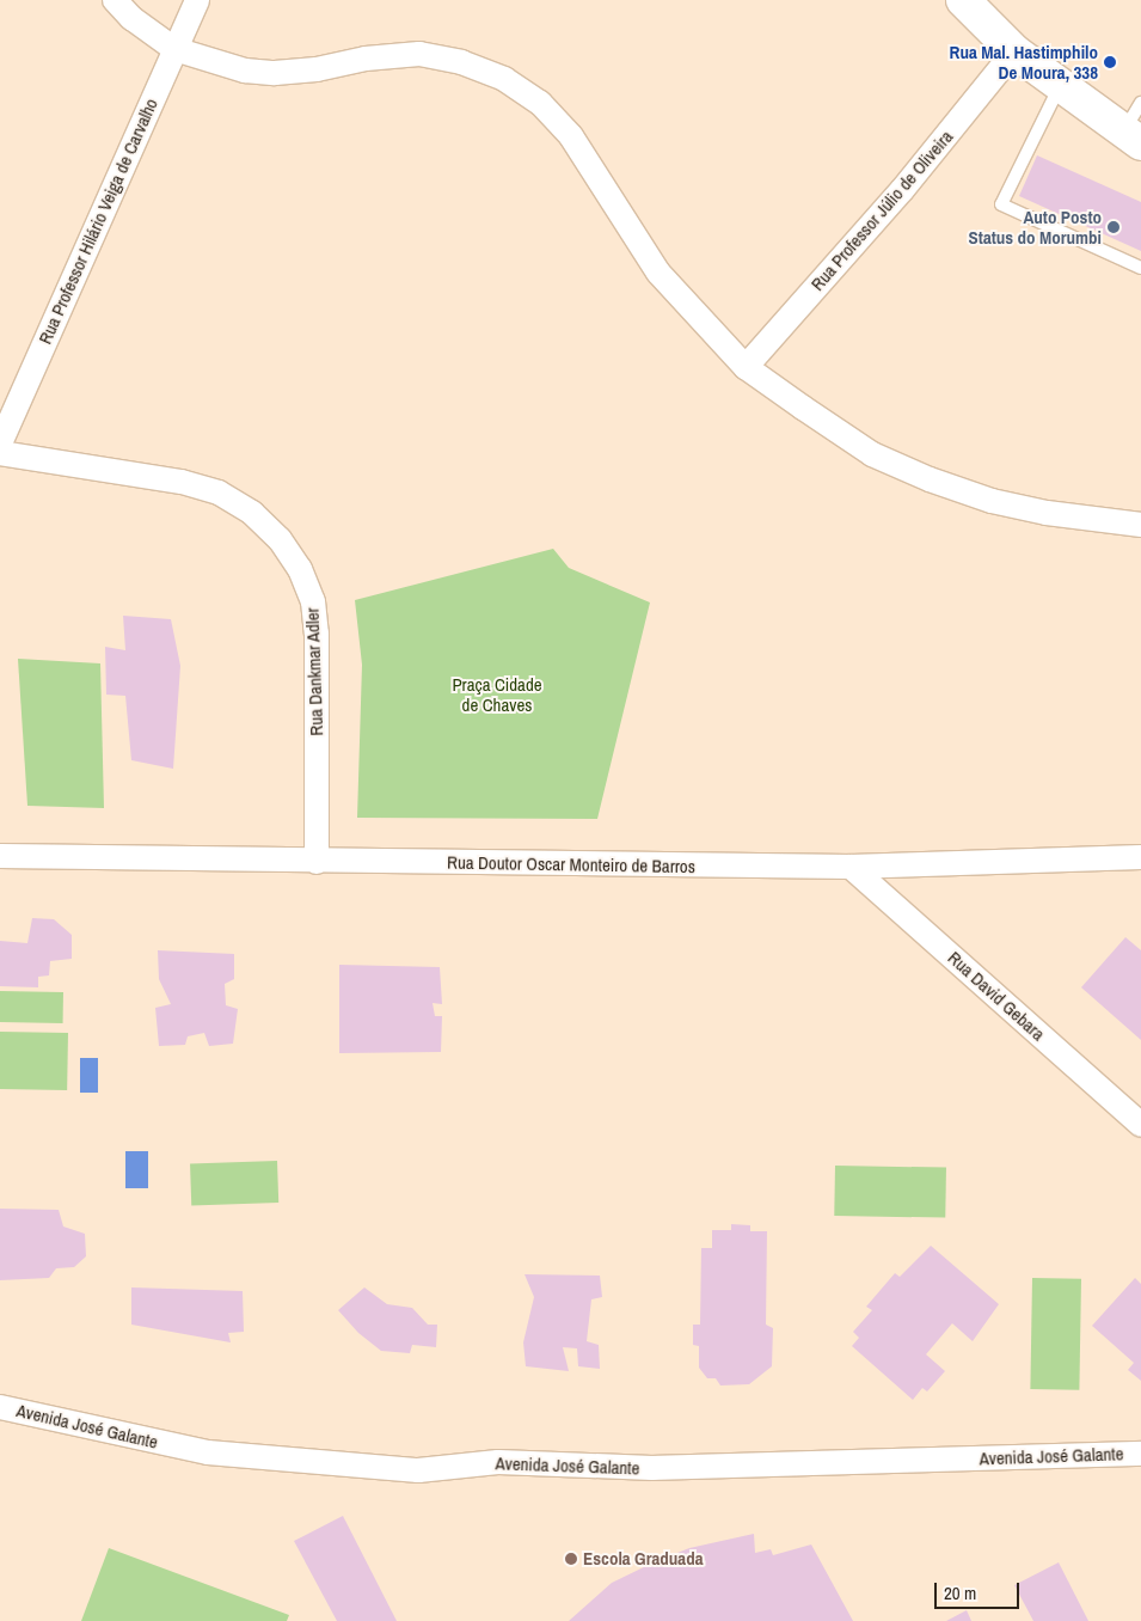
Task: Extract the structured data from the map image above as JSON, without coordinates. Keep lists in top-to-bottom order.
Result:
{
  "streets": {
    "street": [
      "Rua Professor Júlio de Oliveira",
      "Rua Professor Hilário Veiga de Carvalho",
      "Rua Dankmar Adler",
      "Rua Doutor Oscar Monteiro de Barros",
      "Rua David Gebara",
      "Avenida José Galante"
    ]
  },
  "crossings": [
    ["Rua Dankmar Adler", "Rua Doutor Oscar Monteiro de Barros"],
    ["Rua Doutor Oscar Monteiro de Barros", "Rua David Gebara"]
  ],
  "parks": ["Praça Cidade de Chaves"],
  "places": ["Rua Mal. Hastimphilo De Moura, 338", "Auto Posto Status do Morumbi", "Escola Graduada"],
  "scale_bar": "20 m"
}
